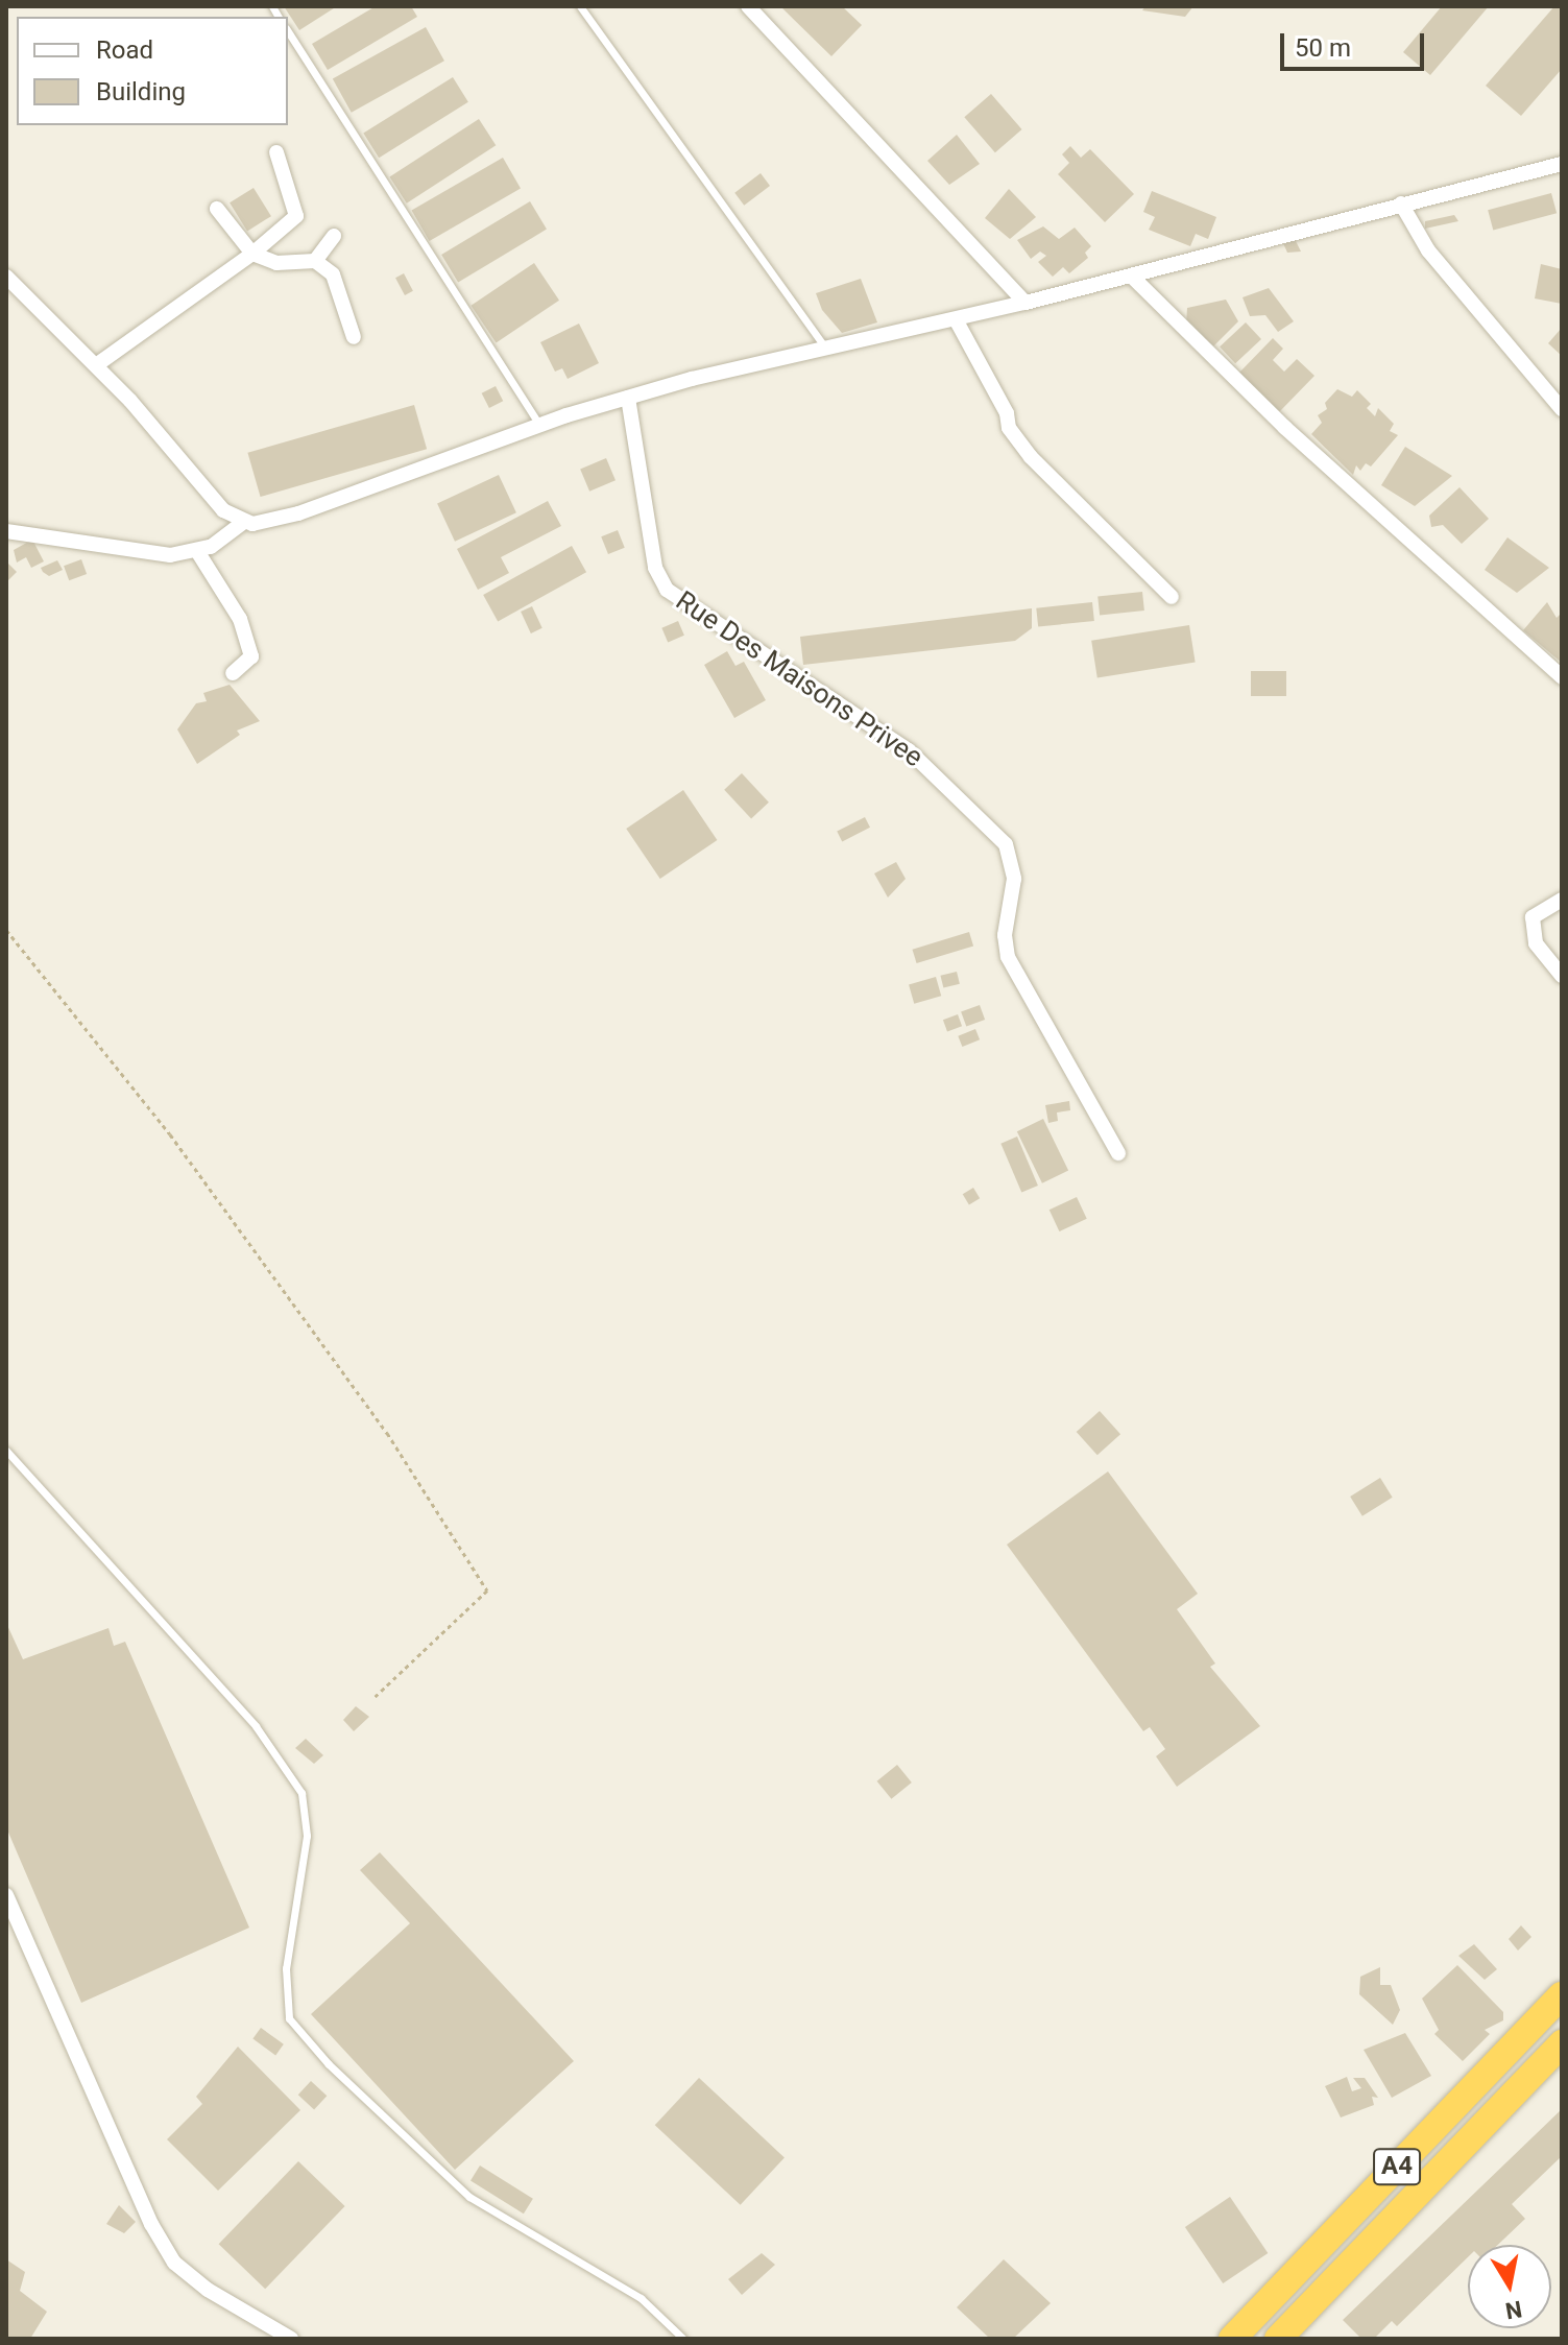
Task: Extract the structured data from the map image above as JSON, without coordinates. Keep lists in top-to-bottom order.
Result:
{
  "streets": {
    "highway": ["A4"],
    "street": ["Rue Des Maisons Privee"]
  },
  "legend": ["Road", "Building"],
  "scale_bar": "50 m",
  "north": "bottom"
}
